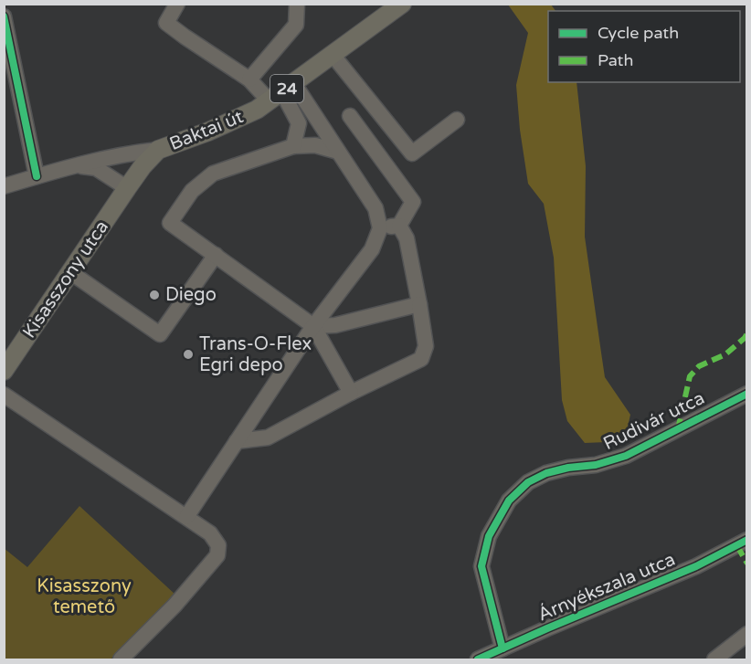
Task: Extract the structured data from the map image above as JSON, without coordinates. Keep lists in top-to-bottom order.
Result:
{
  "streets": {
    "main road": ["24", "Baktai út", "Kisasszony utca"],
    "street": ["Rudivár utca", "Árnyékszala utca"]
  },
  "crossings": [
    ["Baktai út", "Kisasszony utca"],
    ["Rudivár utca", "Árnyékszala utca"]
  ],
  "parks": ["Kisasszony temető"],
  "places": ["Diego", "Trans-O-Flex Egri depo"],
  "legend": ["Cycle path", "Path"]
}
